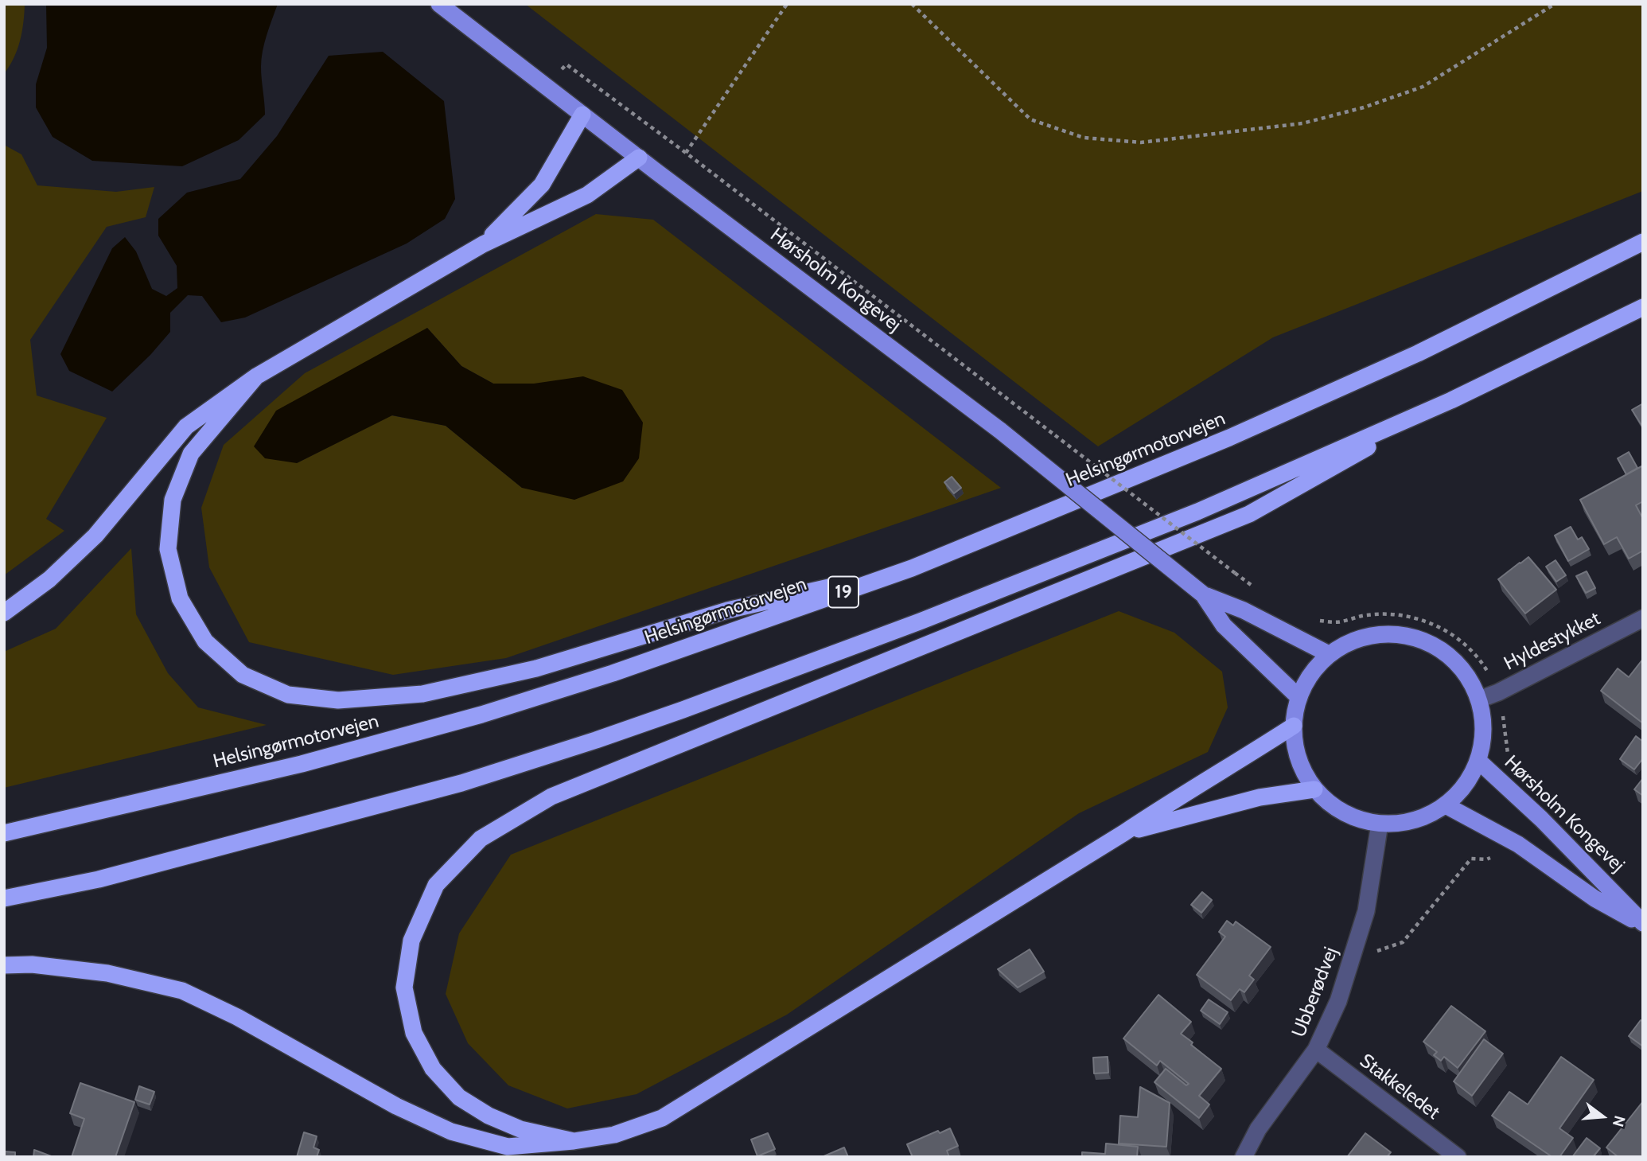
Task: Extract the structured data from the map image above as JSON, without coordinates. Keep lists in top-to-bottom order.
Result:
{
  "streets": {
    "highway": ["Helsingørmotorvejen", "19"],
    "main road": ["Hørsholm Kongevej"],
    "street": ["Hyldestykket", "Ubberødvej", "Stakkeledet"]
  },
  "crossings": [
    ["Hørsholm Kongevej", "Hyldestykket"],
    ["Hørsholm Kongevej", "Ubberødvej"],
    ["Hyldestykket", "Ubberødvej"],
    ["Ubberødvej", "Stakkeledet"]
  ],
  "north": "right"
}
